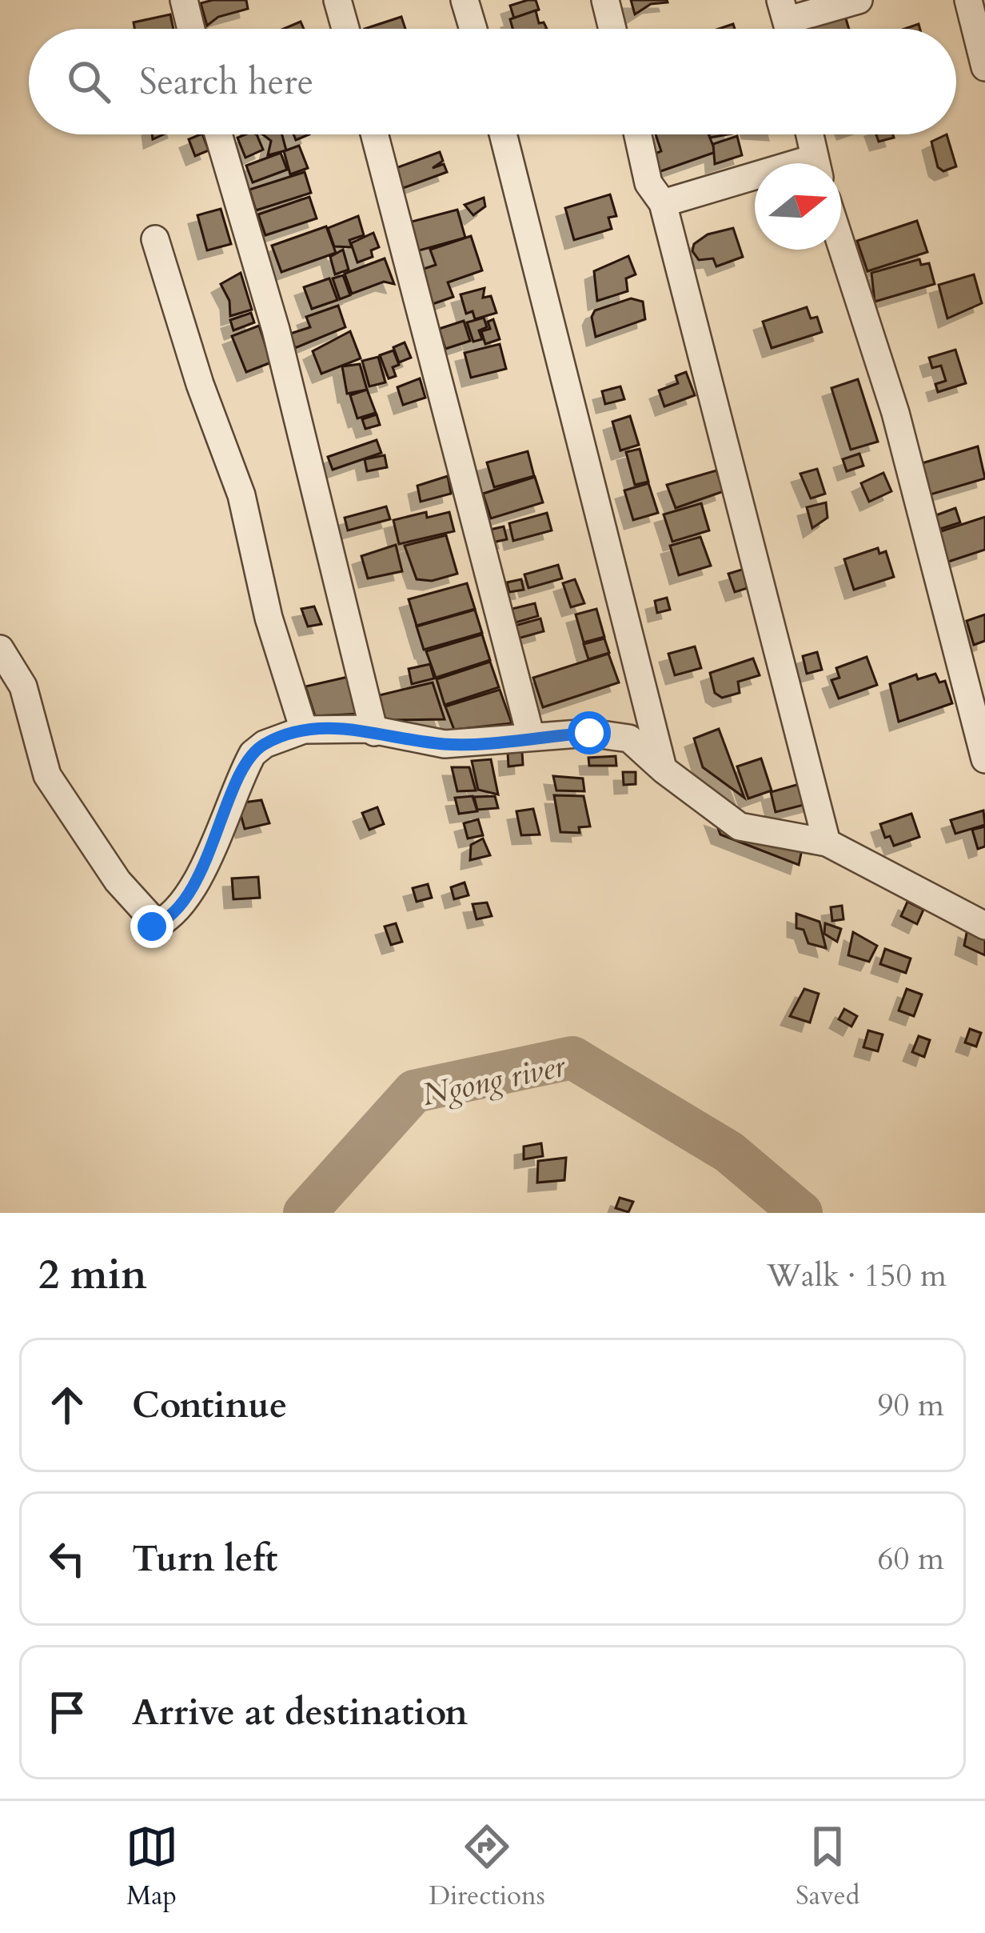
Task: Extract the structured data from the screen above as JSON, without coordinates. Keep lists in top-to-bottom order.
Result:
{
  "water": ["Ngong river"],
  "north": "right",
  "page": {
    "search": "Search here",
    "heading": ["2 min", "Walk · 150 m"],
    "list": [
      ["Continue", "90 m"],
      ["Turn left", "60 m"],
      "Arrive at destination"
    ],
    "nav": ["Map", "Directions", "Saved"]
  }
}
